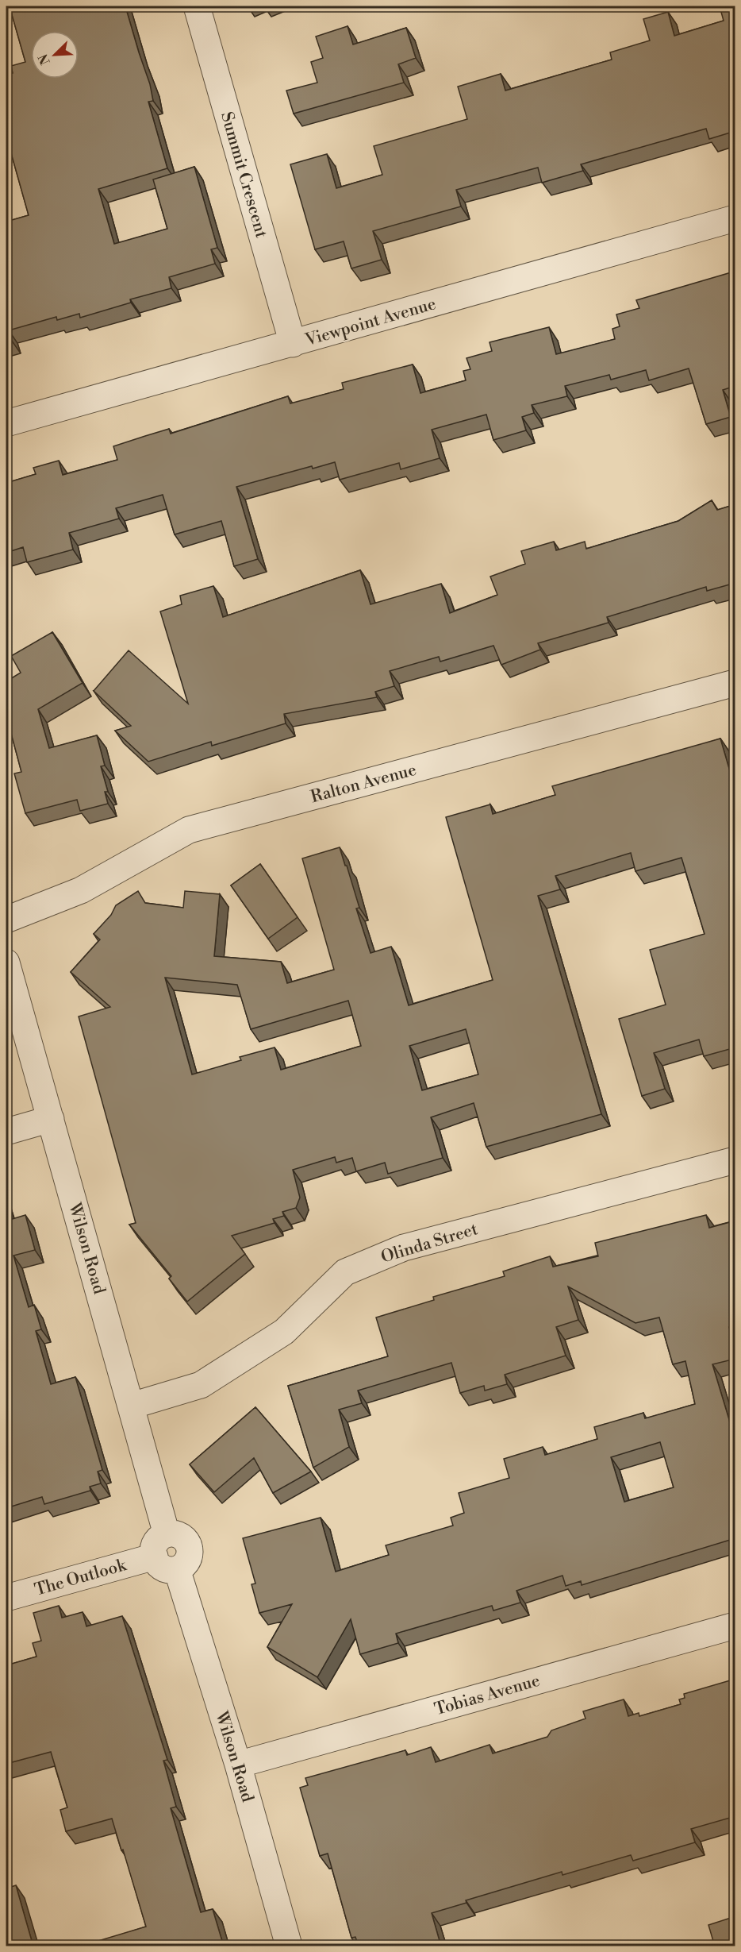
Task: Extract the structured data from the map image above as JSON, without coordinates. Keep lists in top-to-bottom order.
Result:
{
  "streets": {
    "street": [
      "Summit Crescent",
      "Viewpoint Avenue",
      "Ralton Avenue",
      "Olinda Street",
      "Wilson Road",
      "The Outlook",
      "Tobias Avenue"
    ]
  },
  "crossings": [
    ["Summit Crescent", "Viewpoint Avenue"],
    ["Olinda Street", "Wilson Road"],
    ["Wilson Road", "The Outlook"],
    ["Wilson Road", "Tobias Avenue"]
  ],
  "north": "bottom left"
}
